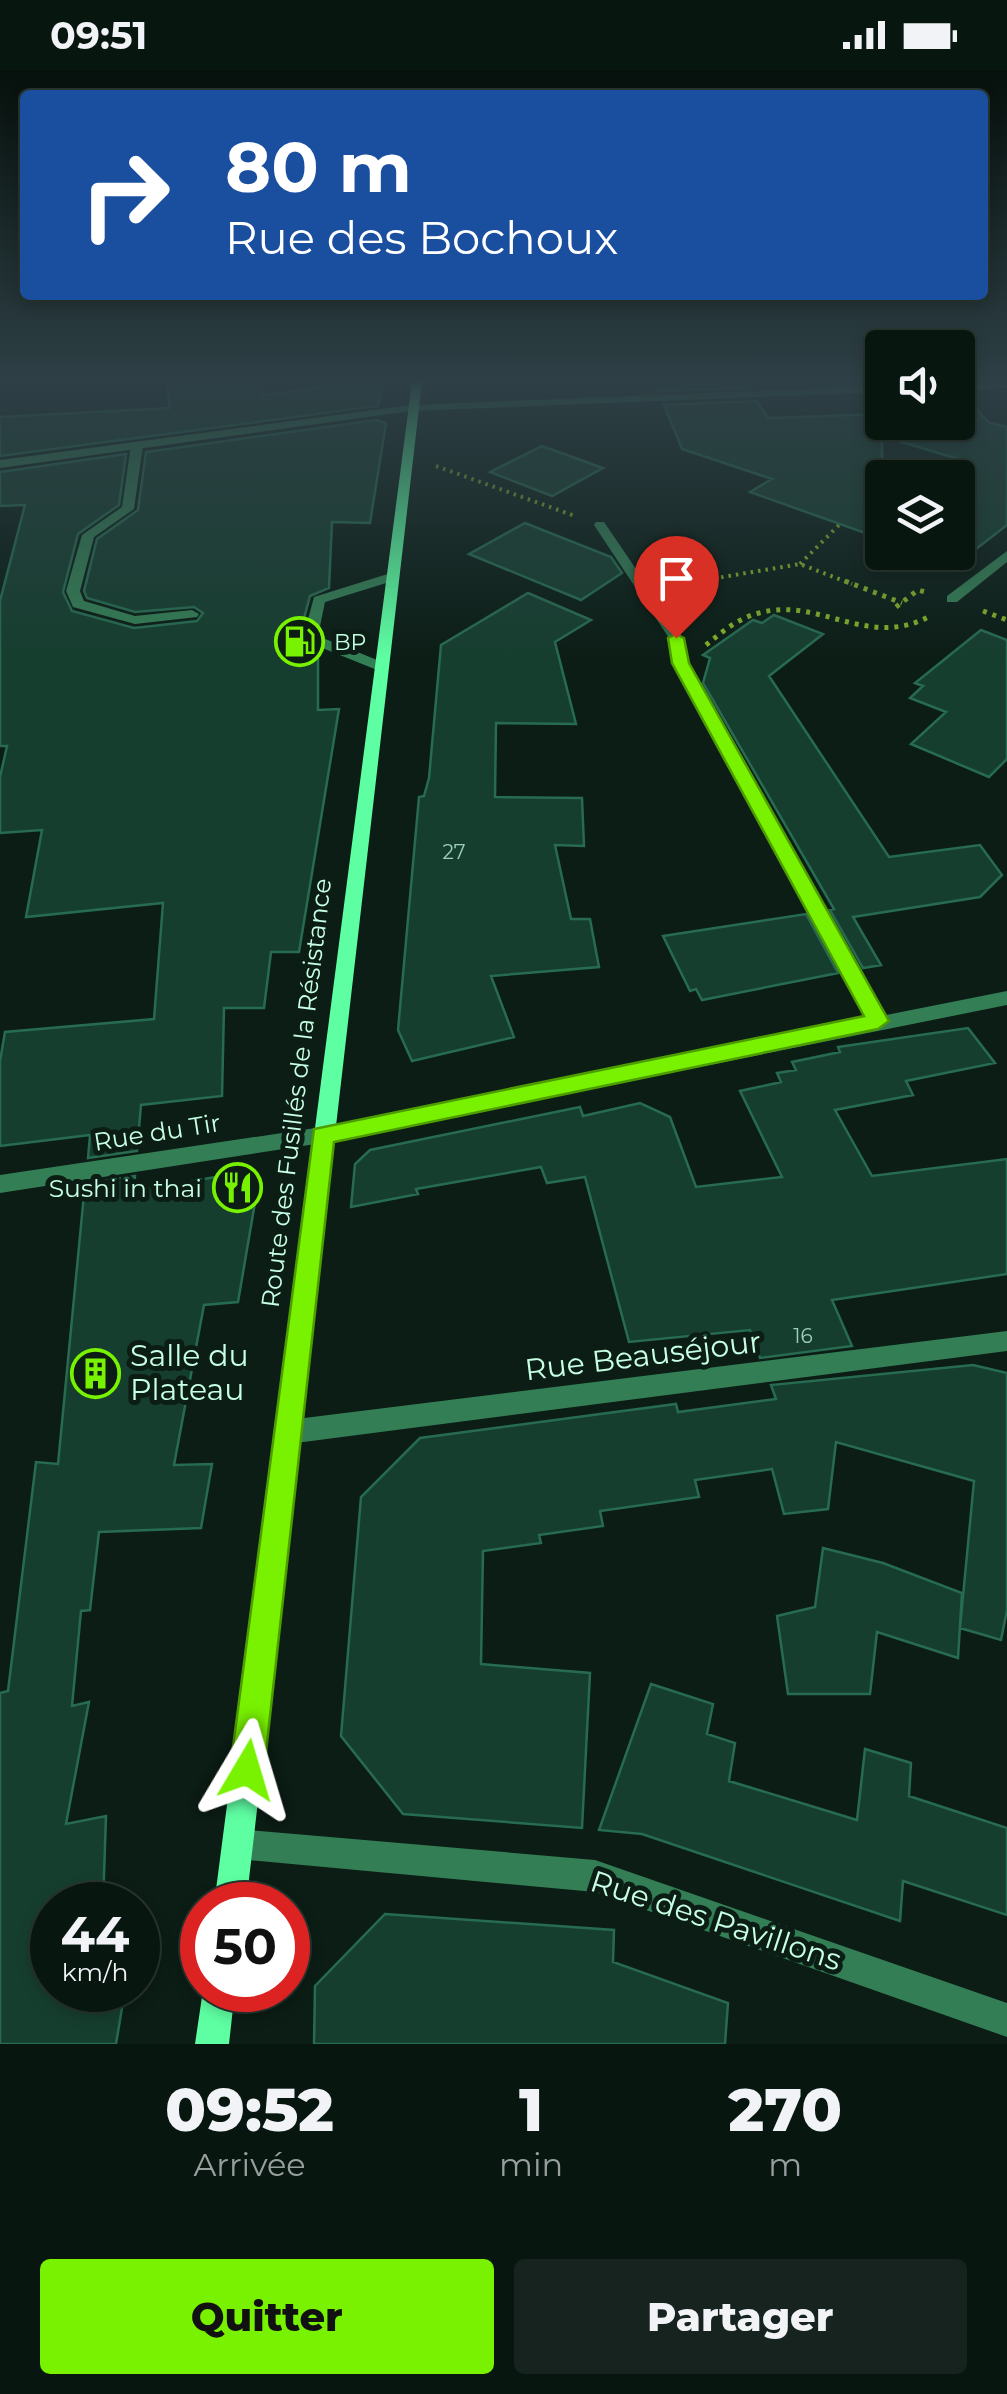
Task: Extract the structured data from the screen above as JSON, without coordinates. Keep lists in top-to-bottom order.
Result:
{
  "streets": {
    "main road": ["Route des Fusillés de la Résistance"],
    "street": ["Rue du Tir", "Rue Beauséjour", "Rue des Pavillons"]
  },
  "crossings": [
    ["Route des Fusillés de la Résistance", "Rue du Tir"],
    ["Route des Fusillés de la Résistance", "Rue Beauséjour"],
    ["Route des Fusillés de la Résistance", "Rue des Pavillons"]
  ],
  "places": {
    "fuel station": ["BP"],
    "restaurant": ["Sushi in thai"],
    "building": ["Salle du Plateau"]
  },
  "house_numbers": ["27", "16"],
  "page": {
    "status": "09:51",
    "turn": ["80 m", "Rue des Bochoux"],
    "speed": "44 km/h",
    "limit": "50",
    "eta": [
      "09:52",
      "Arrivée",
      "1",
      "min",
      "270",
      "m"
    ],
    "buttons": ["Quitter", "Partager"]
  }
}
